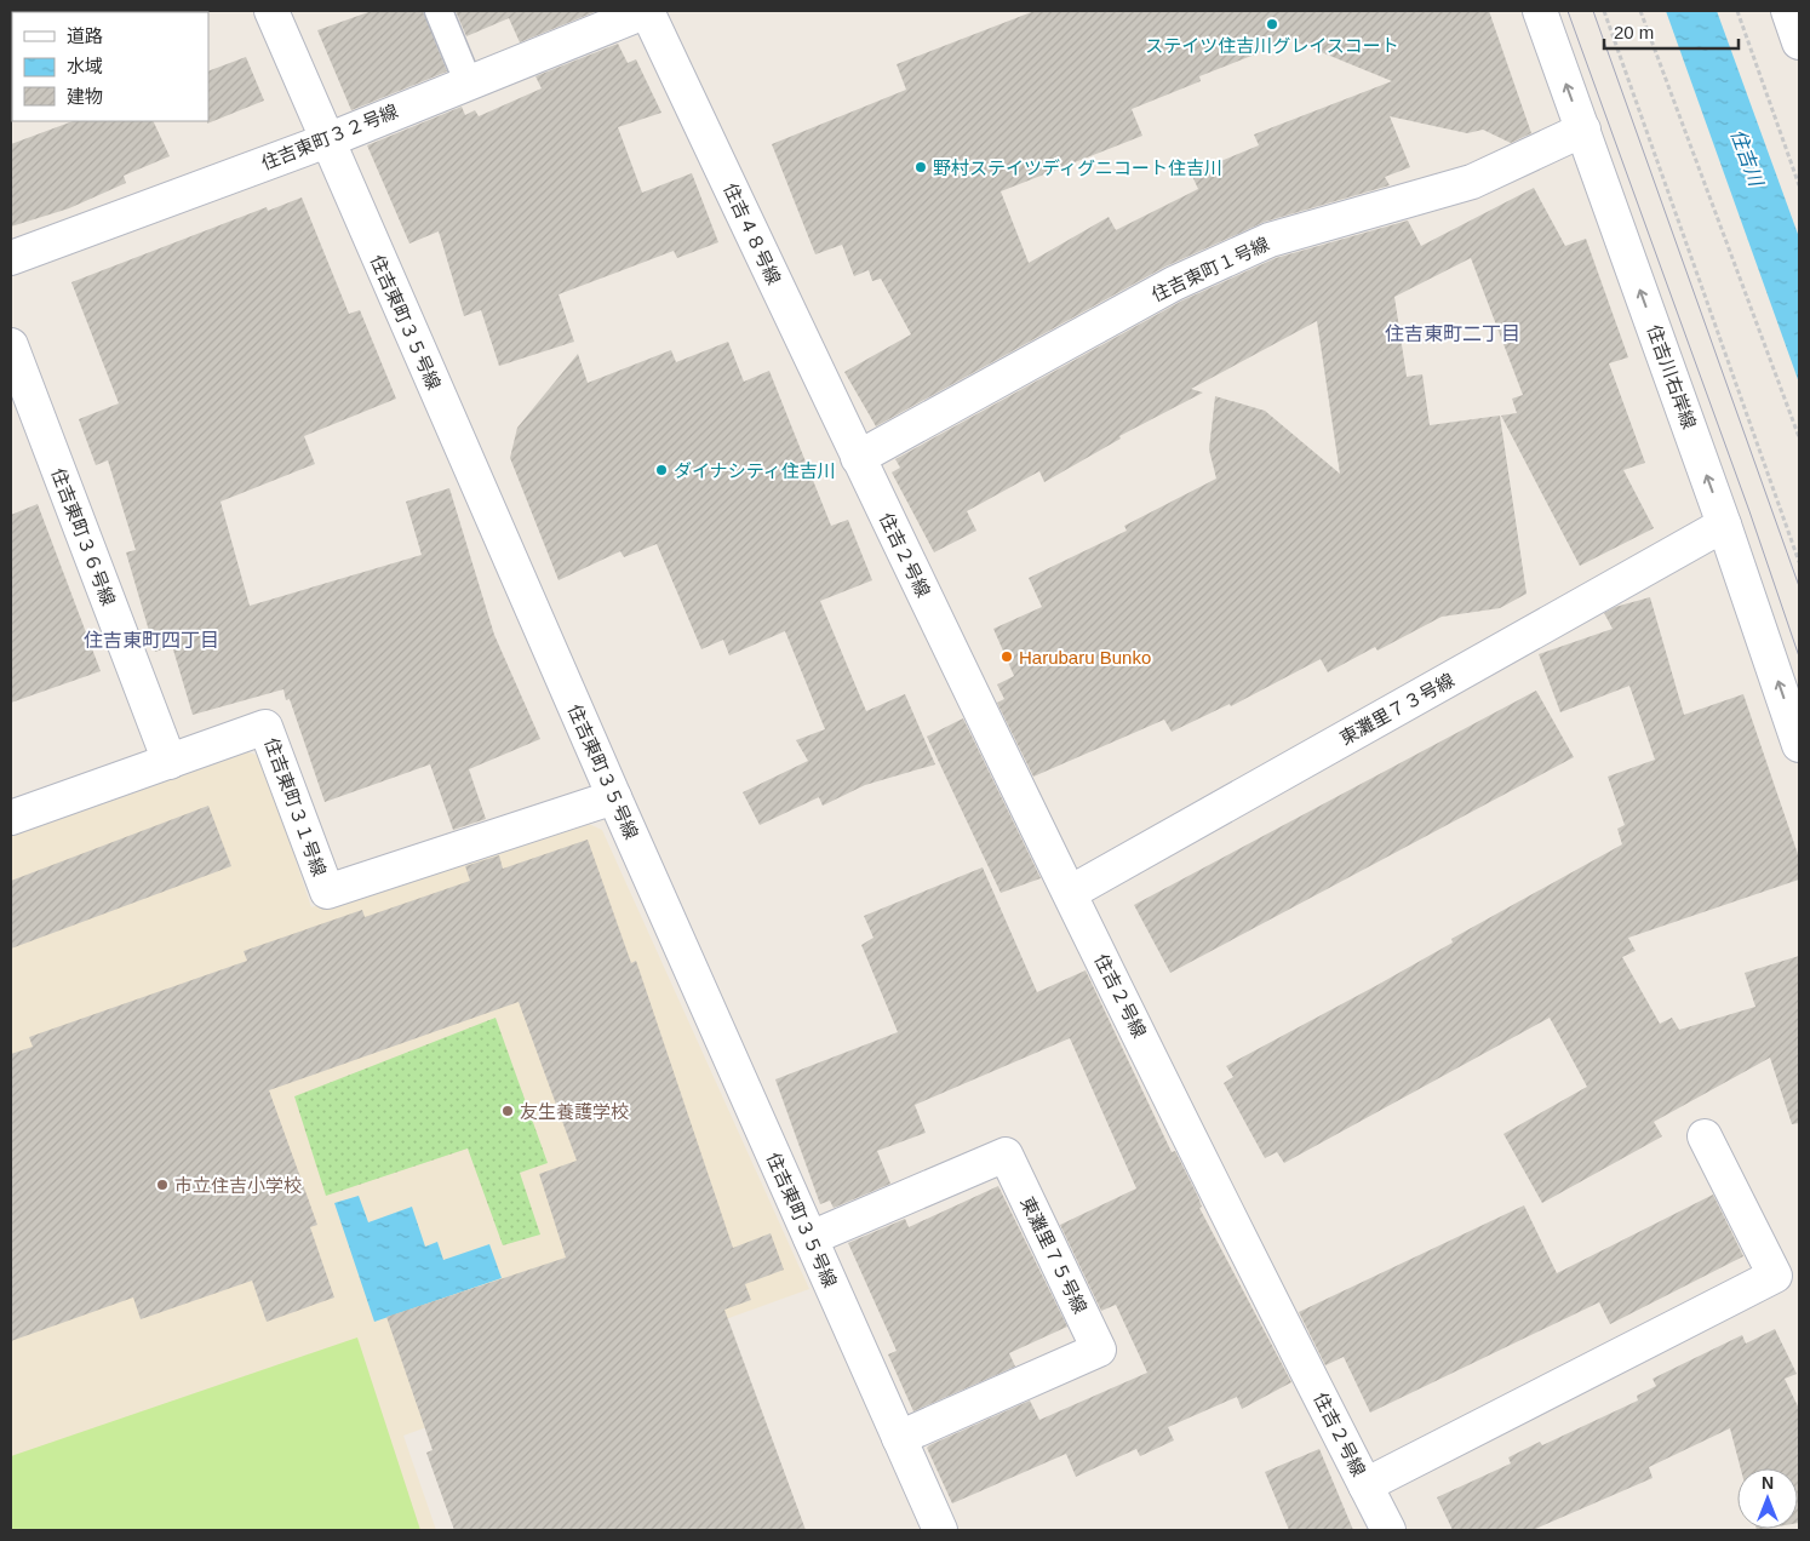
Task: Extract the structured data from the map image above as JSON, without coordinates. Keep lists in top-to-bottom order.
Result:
{
  "streets": {
    "street": [
      "住吉東町３２号線",
      "住吉４８号線",
      "住吉東町１号線",
      "住吉東町３５号線",
      "住吉川右岸線",
      "住吉東町３６号線",
      "住吉２号線",
      "東灘里７３号線",
      "住吉東町３１号線",
      "東灘里７５号線"
    ]
  },
  "crossings": [
    ["住吉東町３２号線", "住吉４８号線"],
    ["住吉東町３２号線", "住吉東町３５号線"],
    ["住吉４８号線", "住吉東町１号線"],
    ["住吉４８号線", "住吉２号線"],
    ["住吉東町１号線", "住吉川右岸線"],
    ["住吉東町１号線", "住吉２号線"],
    ["住吉東町３５号線", "住吉東町３１号線"],
    ["住吉東町３５号線", "東灘里７５号線"],
    ["住吉川右岸線", "東灘里７３号線"],
    ["住吉東町３６号線", "住吉東町３１号線"],
    ["住吉２号線", "東灘里７３号線"]
  ],
  "one_way": ["住吉川右岸線"],
  "districts": ["住吉東町二丁目", "住吉東町四丁目"],
  "water": ["住吉川"],
  "places": [
    "ステイツ住吉川グレイスコート",
    "野村ステイツディグニコート住吉川",
    "ダイナシティ住吉川",
    "Harubaru Bunko",
    "友生養護学校",
    "市立住吉小学校"
  ],
  "legend": ["道路", "水域", "建物"],
  "scale_bar": "20 m",
  "north": "top"
}
